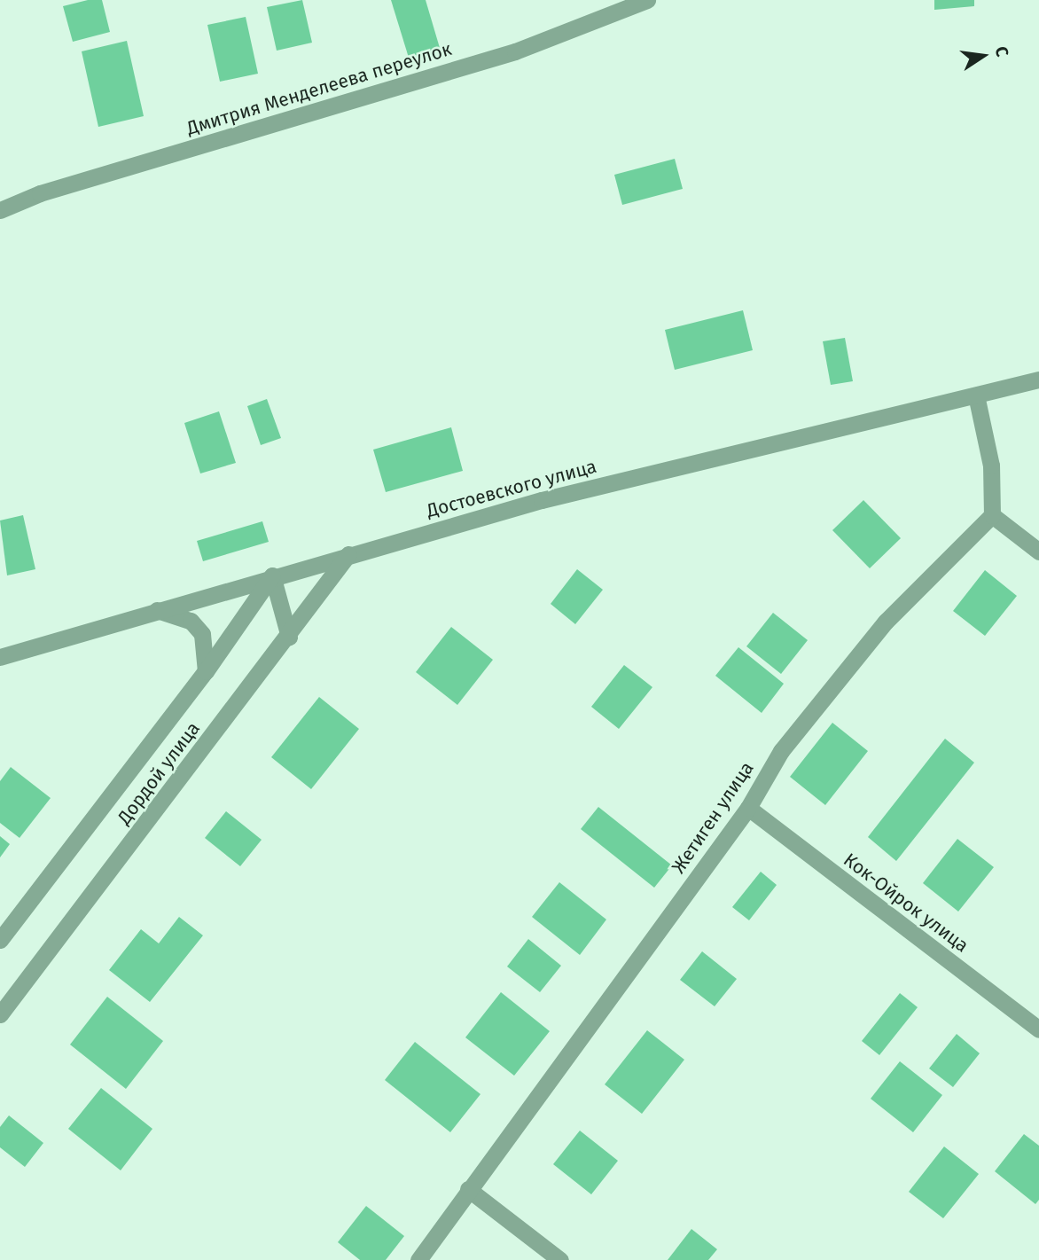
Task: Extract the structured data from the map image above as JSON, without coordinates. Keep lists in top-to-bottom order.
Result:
{
  "streets": {
    "street": [
      "Дмитрия Менделеева переулок",
      "Достоевского улица",
      "Дордой улица",
      "Жетиген улица",
      "Кок-Ойрок улица"
    ]
  },
  "crossings": [
    ["Достоевского улица", "Дордой улица"],
    ["Жетиген улица", "Кок-Ойрок улица"]
  ],
  "north": "right"
}
